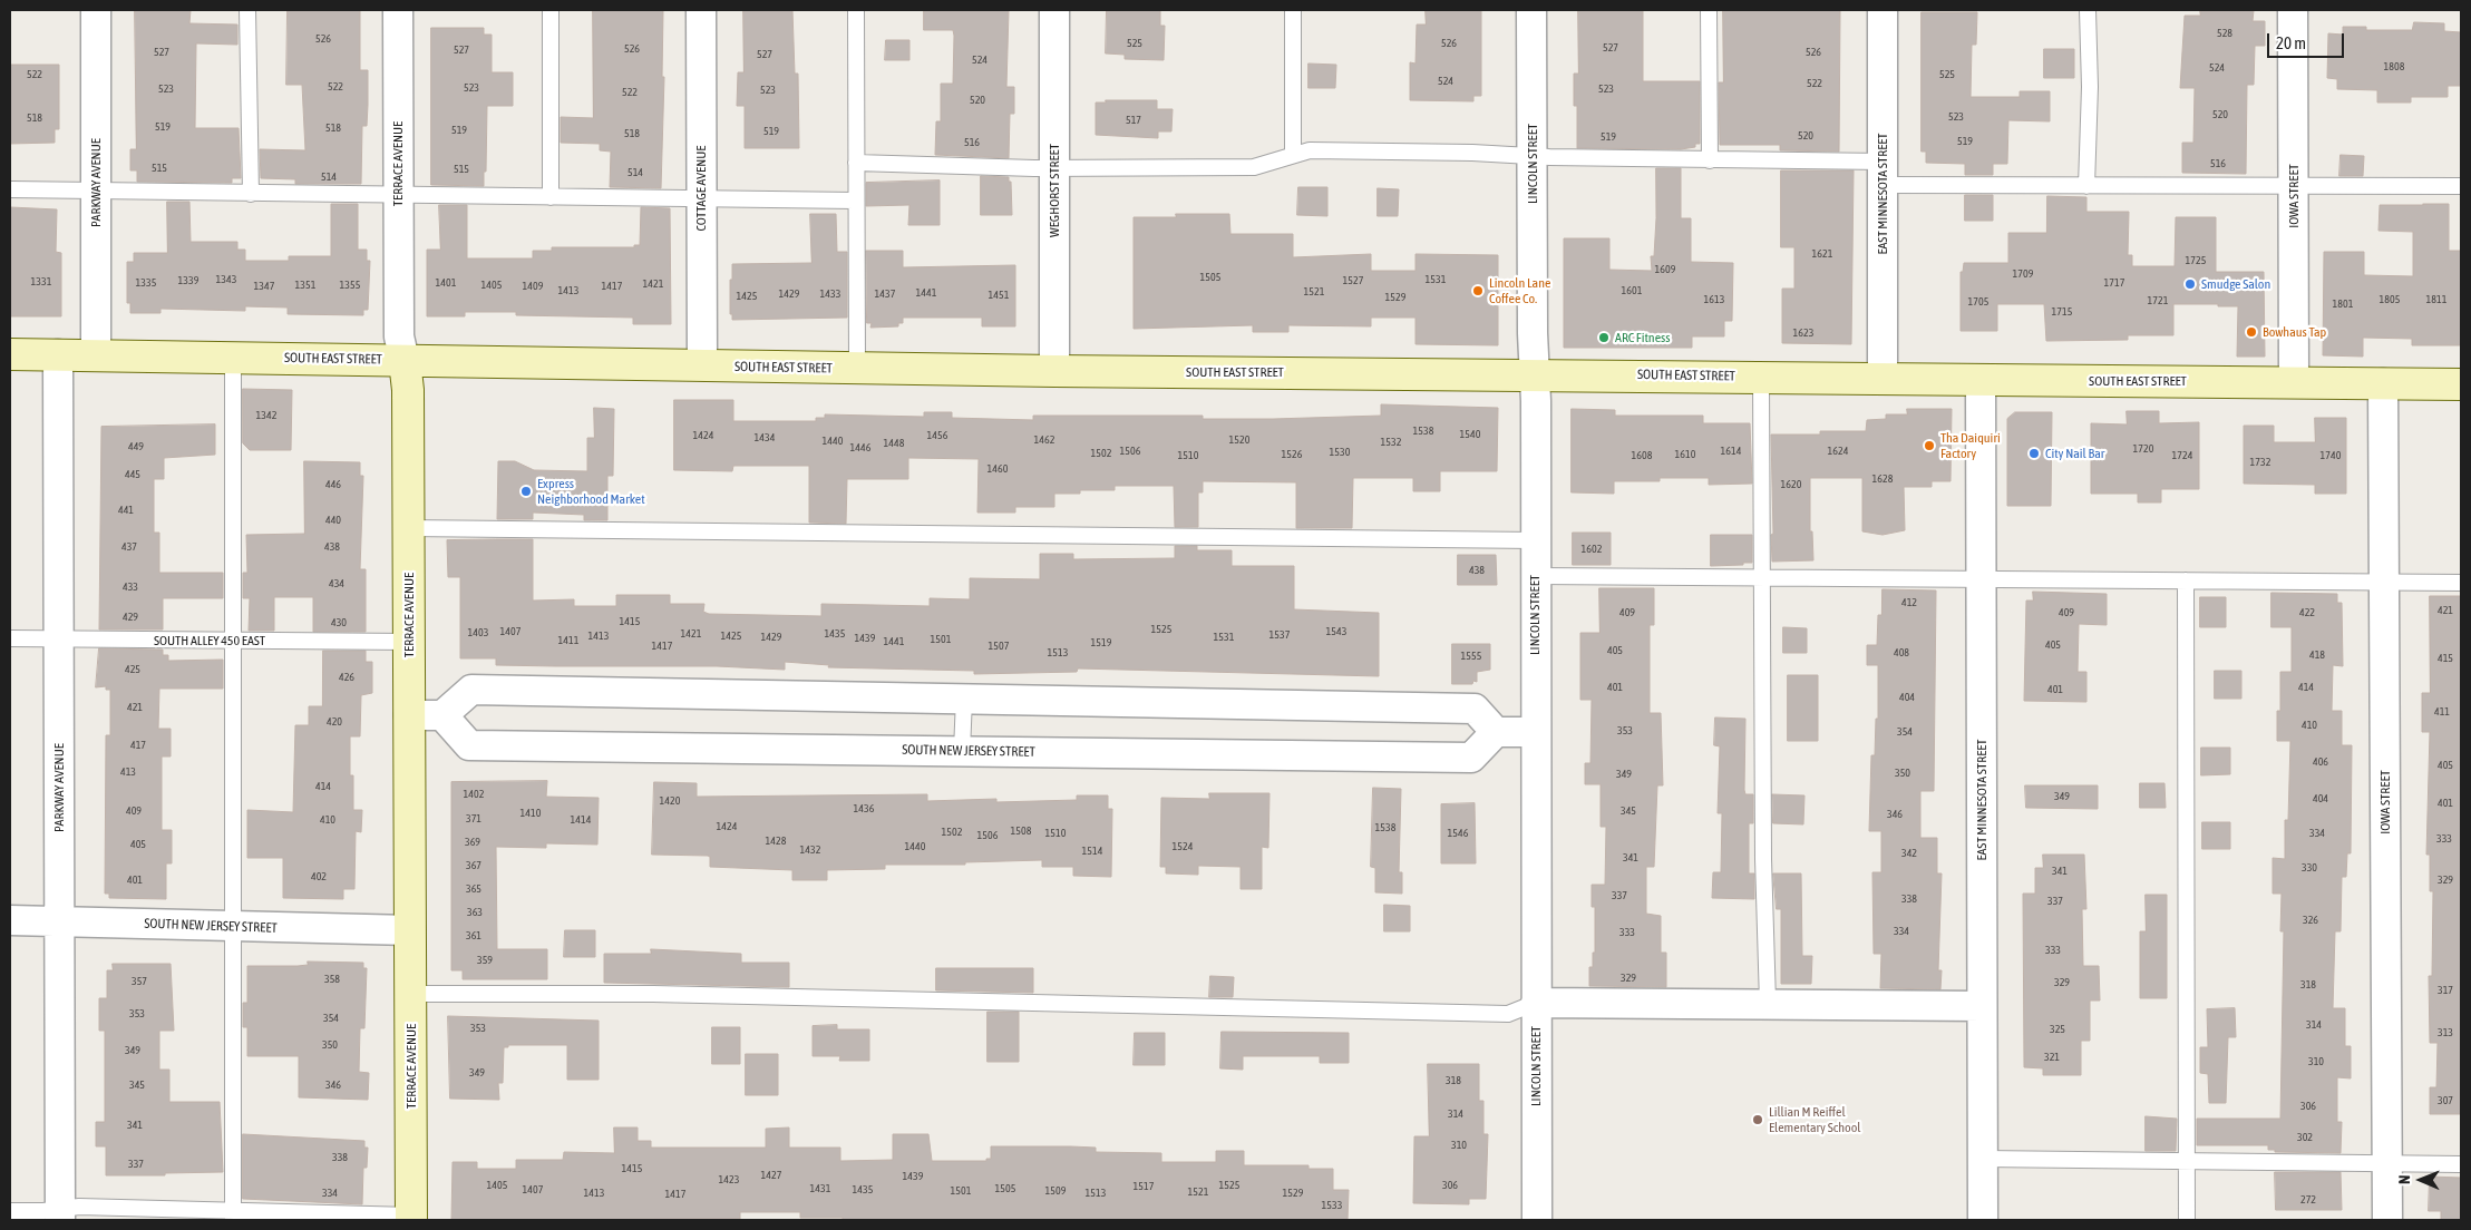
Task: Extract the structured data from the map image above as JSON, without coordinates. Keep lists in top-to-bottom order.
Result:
{
  "streets": {
    "main road": ["TERRACE AVENUE", "SOUTH EAST STREET"],
    "street": [
      "LINCOLN STREET",
      "PARKWAY AVENUE",
      "COTTAGE AVENUE",
      "WEGHORST STREET",
      "EAST MINNESOTA STREET",
      "IOWA STREET",
      "SOUTH NEW JERSEY STREET"
    ],
    "lane": ["SOUTH ALLEY 450 EAST"]
  },
  "crossings": [
    ["TERRACE AVENUE", "SOUTH EAST STREET"],
    ["TERRACE AVENUE", "SOUTH ALLEY 450 EAST"],
    ["TERRACE AVENUE", "SOUTH NEW JERSEY STREET"],
    ["LINCOLN STREET", "SOUTH EAST STREET"],
    ["PARKWAY AVENUE", "SOUTH EAST STREET"],
    ["PARKWAY AVENUE", "SOUTH ALLEY 450 EAST"],
    ["PARKWAY AVENUE", "SOUTH NEW JERSEY STREET"],
    ["COTTAGE AVENUE", "SOUTH EAST STREET"],
    ["WEGHORST STREET", "SOUTH EAST STREET"],
    ["EAST MINNESOTA STREET", "SOUTH EAST STREET"],
    ["IOWA STREET", "SOUTH EAST STREET"]
  ],
  "places": [
    "Smudge Salon",
    "Lincoln Lane Coffee Co.",
    "Bowhaus Tap",
    "ARC Fitness",
    "Tha Daiquiri Factory",
    "City Nail Bar",
    "Express Neighborhood Market",
    "Lillian M Reiffel Elementary School"
  ],
  "house_numbers": [
    "528",
    "526",
    "525",
    "526",
    "527",
    "526",
    "527",
    "527",
    "526",
    "527",
    "524",
    "1808",
    "524",
    "522",
    "525",
    "524",
    "522",
    "522",
    "523",
    "523",
    "523",
    "523",
    "522",
    "520",
    "520",
    "523",
    "518",
    "517",
    "519",
    "518",
    "519",
    "519",
    "518",
    "520",
    "519",
    "519",
    "516",
    "516",
    "515",
    "515",
    "514",
    "514",
    "1621",
    "1725",
    "1609",
    "1709",
    "1505",
    "1343",
    "1531",
    "1339",
    "1527",
    "1331",
    "1335",
    "1401",
    "1717",
    "1421",
    "1351",
    "1355",
    "1405",
    "1347",
    "1409",
    "1417",
    "1413",
    "1601",
    "1521",
    "1441",
    "1429",
    "1433",
    "1437",
    "1451",
    "1425",
    "1529",
    "1613",
    "1805",
    "1811",
    "1721",
    "1705",
    "1801",
    "1715",
    "1623",
    "1342",
    "1538",
    "1540",
    "1424",
    "1456",
    "1434",
    "1462",
    "1520",
    "1440",
    "1532",
    "1448",
    "449",
    "1446",
    "1720",
    "1506",
    "1614",
    "1624",
    "1530",
    "1502",
    "1526",
    "1610",
    "1510",
    "1608",
    "1724",
    "1740",
    "1732",
    "1460",
    "445",
    "1628",
    "446",
    "1620",
    "441",
    "440",
    "437",
    "438",
    "1602",
    "438",
    "434",
    "433",
    "412",
    "421",
    "409",
    "409",
    "422",
    "429",
    "1415",
    "430",
    "1525",
    "1407",
    "1543",
    "1403",
    "1421",
    "1435",
    "1537",
    "1413",
    "1425",
    "1429",
    "1531",
    "1439",
    "1501",
    "1411",
    "1441",
    "1519",
    "405",
    "1417",
    "1507",
    "405",
    "1513",
    "408",
    "418",
    "1555",
    "415",
    "425",
    "426",
    "401",
    "414",
    "401",
    "404",
    "421",
    "411",
    "420",
    "410",
    "353",
    "354",
    "417",
    "406",
    "405",
    "413",
    "350",
    "349",
    "414",
    "1402",
    "349",
    "404",
    "1420",
    "401",
    "1436",
    "409",
    "345",
    "1410",
    "346",
    "371",
    "410",
    "1414",
    "1424",
    "1538",
    "1508",
    "1502",
    "1510",
    "1546",
    "334",
    "1506",
    "333",
    "1428",
    "369",
    "405",
    "1440",
    "1524",
    "1432",
    "1514",
    "342",
    "341",
    "367",
    "330",
    "341",
    "402",
    "401",
    "329",
    "365",
    "337",
    "338",
    "337",
    "363",
    "326",
    "334",
    "333",
    "361",
    "333",
    "359",
    "329",
    "358",
    "357",
    "329",
    "318",
    "317",
    "353",
    "354",
    "314",
    "353",
    "325",
    "313",
    "350",
    "349",
    "321",
    "310",
    "349",
    "318",
    "345",
    "346",
    "307",
    "306",
    "314",
    "341",
    "302",
    "310",
    "338",
    "337",
    "1415",
    "1427",
    "1439",
    "1423",
    "1405",
    "1525",
    "306",
    "1517",
    "1431",
    "1505",
    "1407",
    "1435",
    "1501",
    "1509",
    "1521",
    "334",
    "1413",
    "1513",
    "1529",
    "1417",
    "272",
    "1533"
  ],
  "scale_bar": "20 m",
  "north": "left"
}
